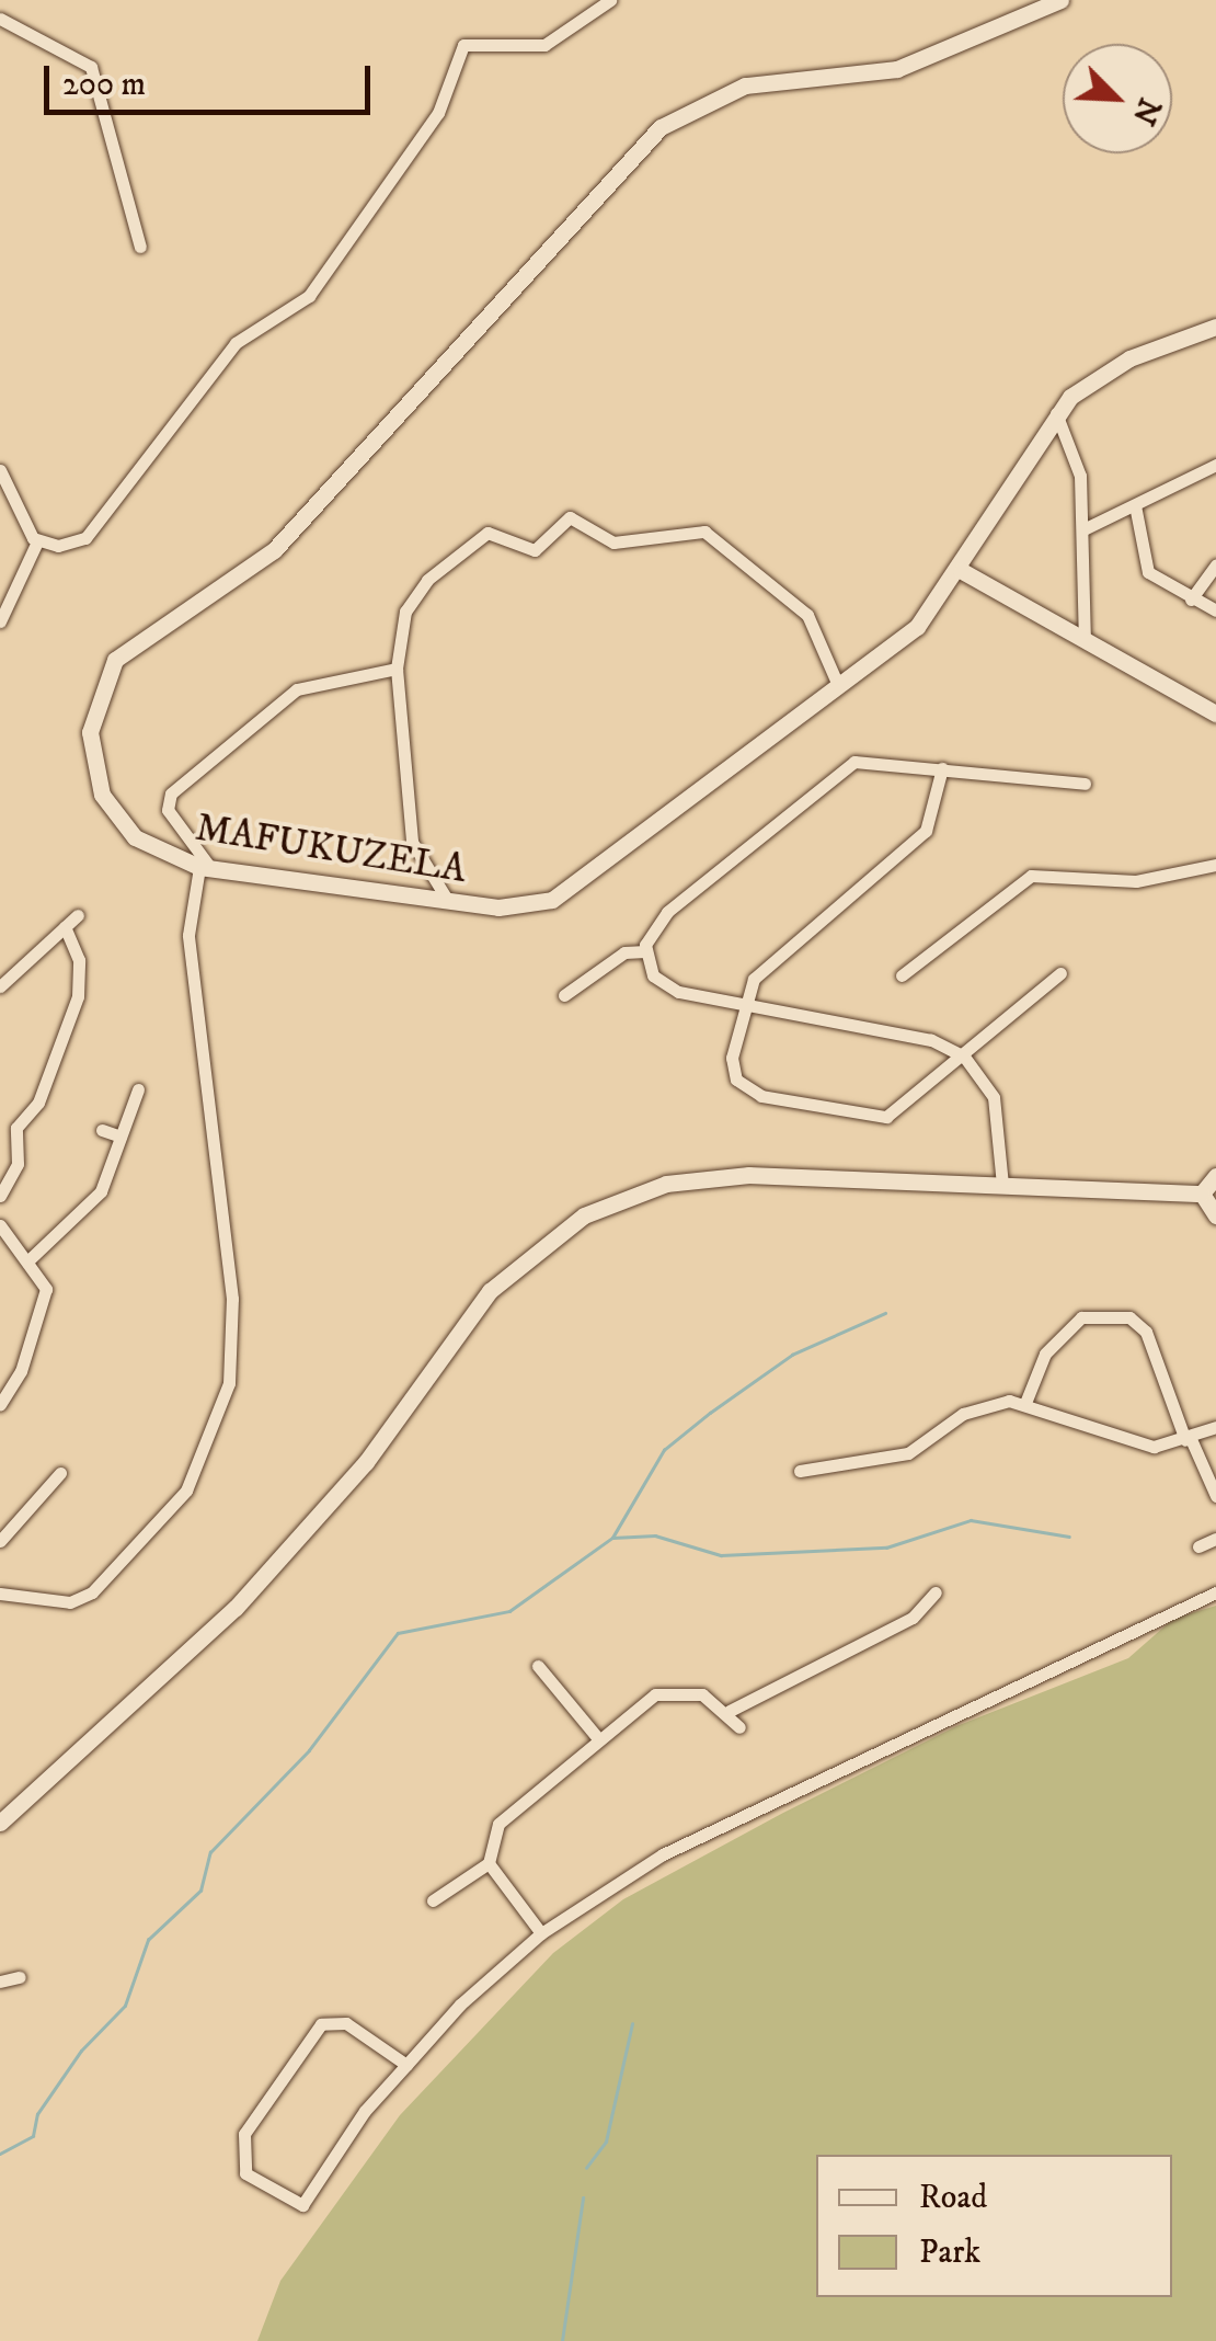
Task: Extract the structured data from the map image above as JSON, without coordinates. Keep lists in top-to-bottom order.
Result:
{
  "streets": {
    "main road": ["MAFUKUZELA"]
  },
  "legend": ["Road", "Park"],
  "scale_bar": "200 m",
  "north": "bottom right"
}
